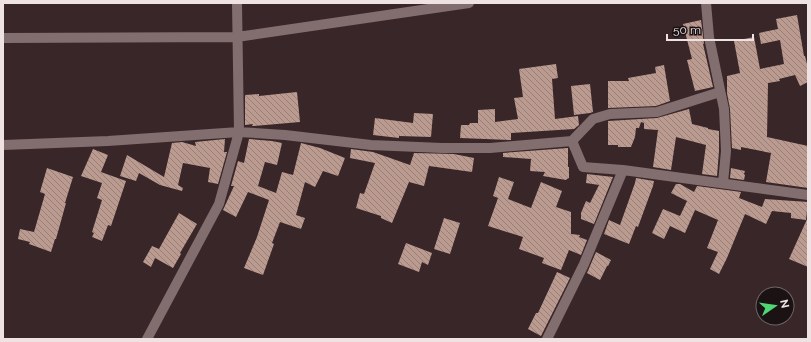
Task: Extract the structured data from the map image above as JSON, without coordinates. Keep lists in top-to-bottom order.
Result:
{
  "scale_bar": "50 m",
  "north": "right"
}
